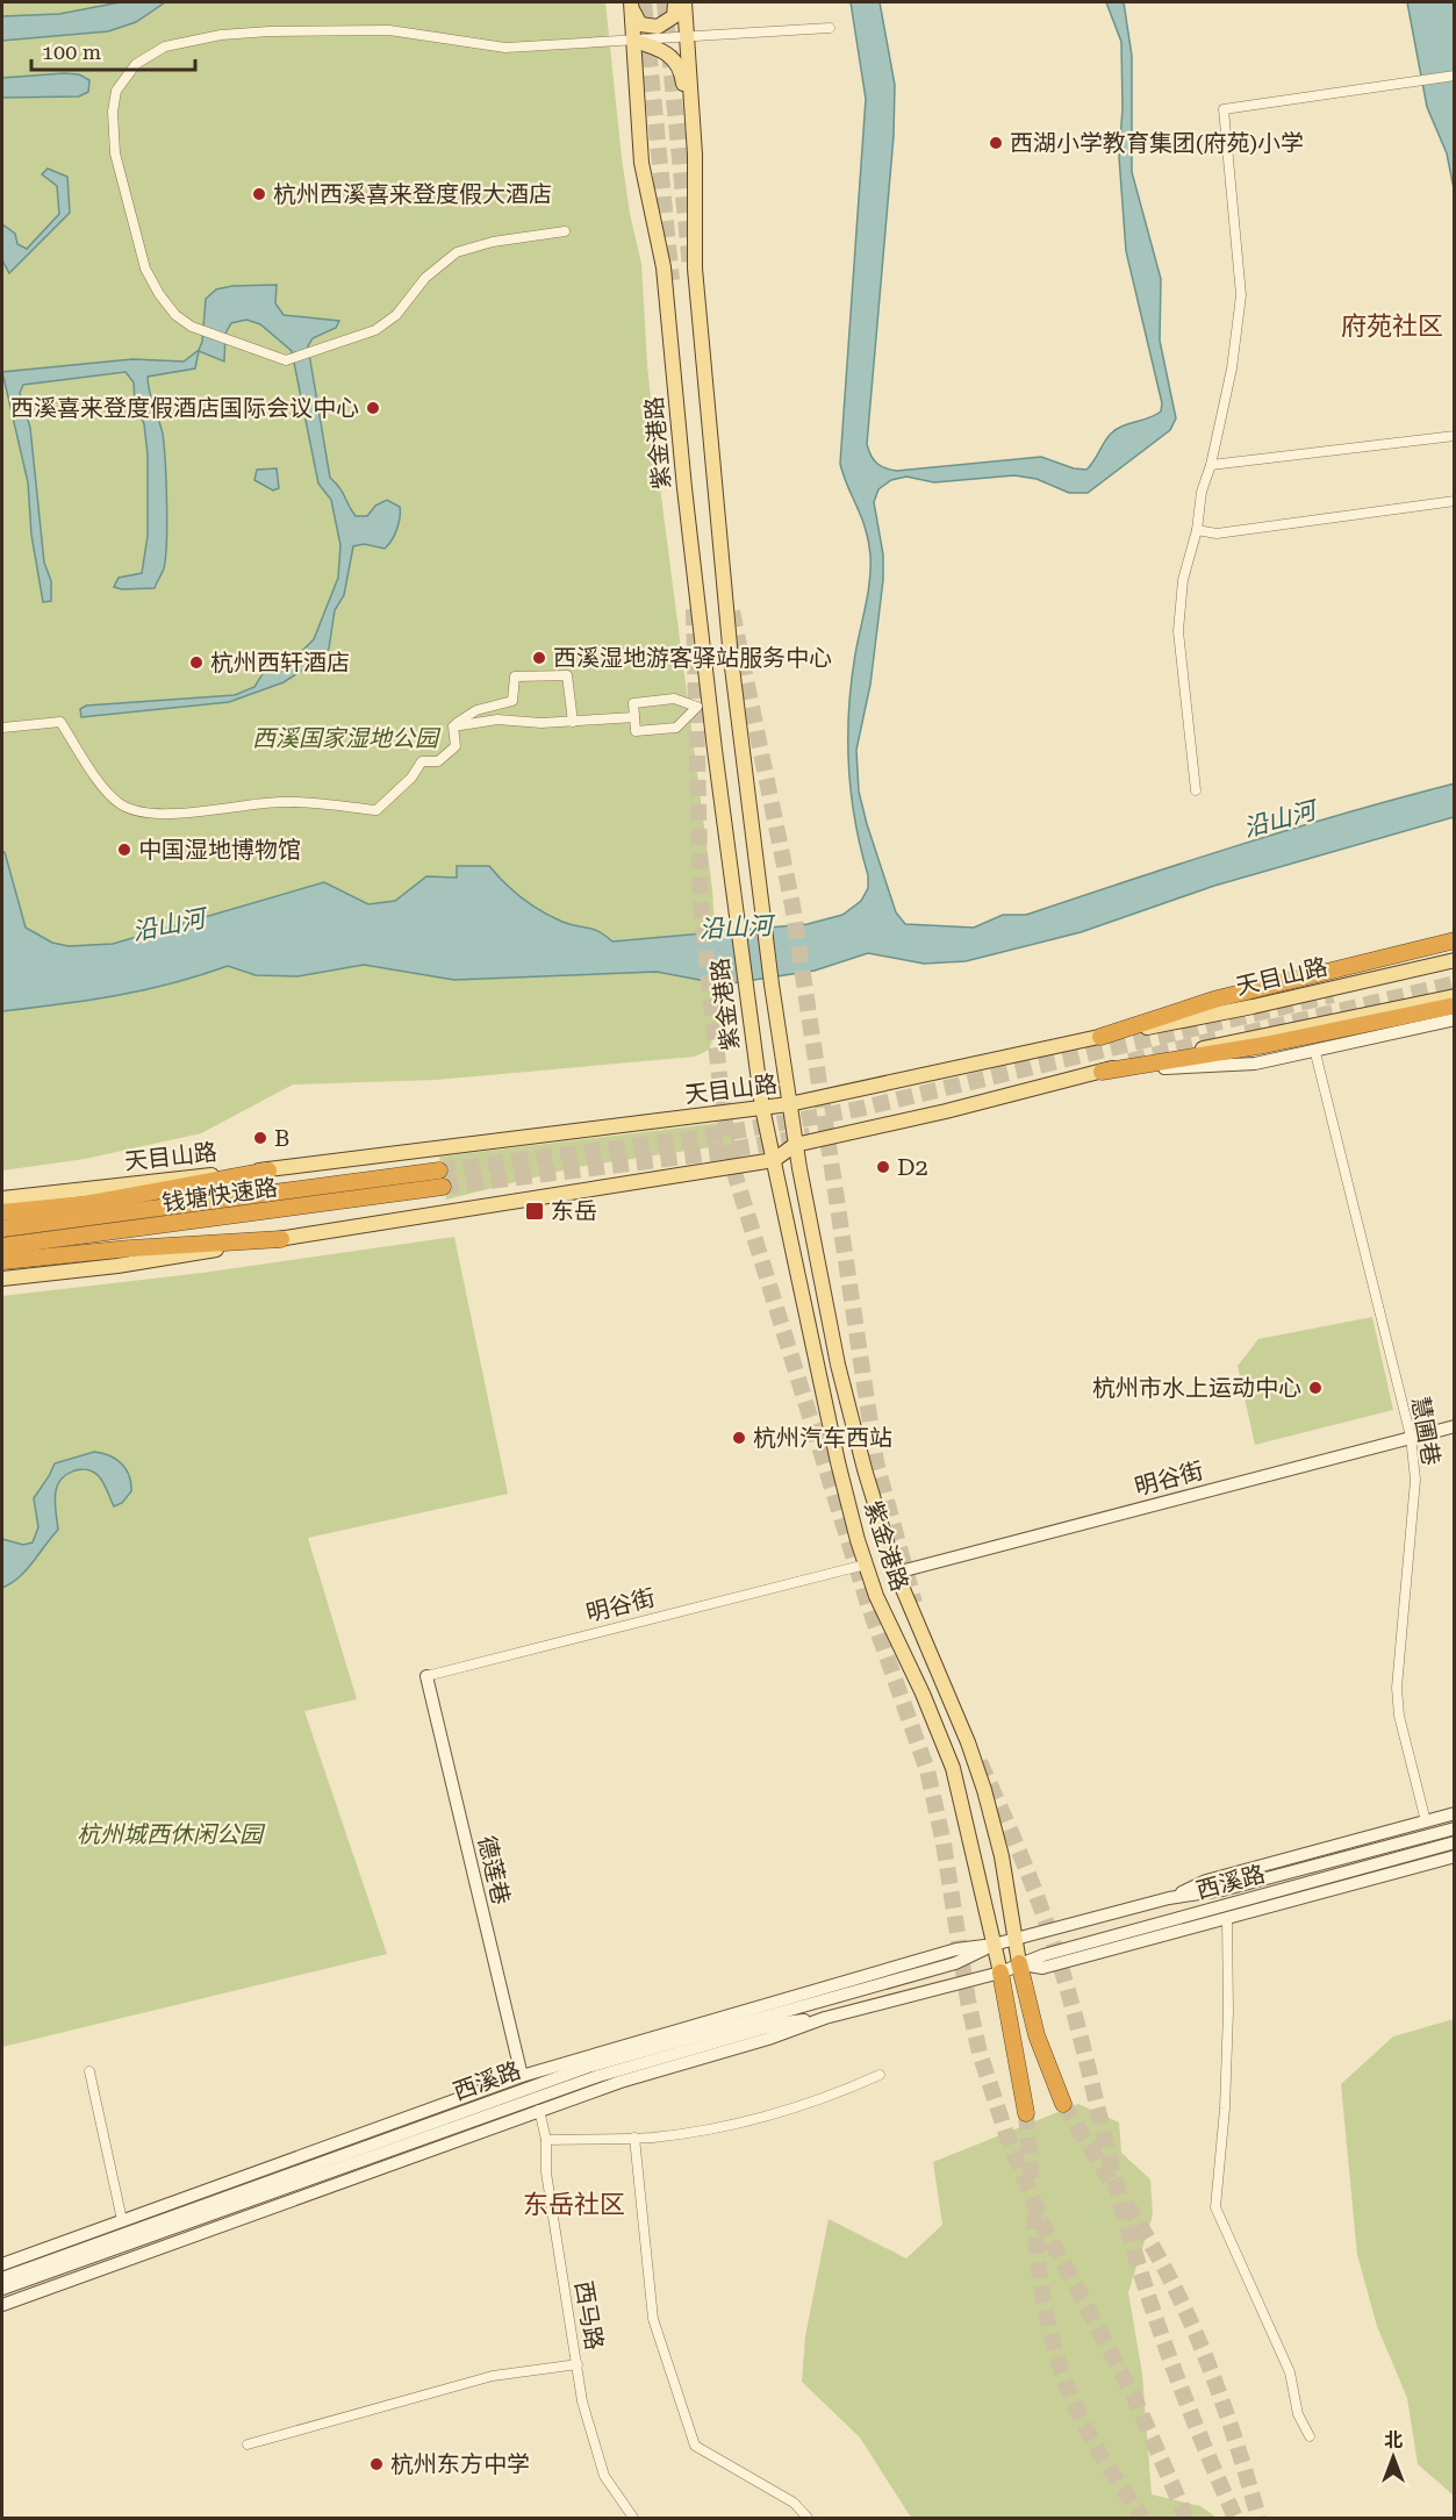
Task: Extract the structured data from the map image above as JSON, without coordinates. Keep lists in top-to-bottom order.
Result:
{
  "streets": {
    "highway": ["钱塘快速路"],
    "main road": ["紫金港路", "天目山路"],
    "street": [
      "慧圃巷",
      "明谷街",
      "德莲巷",
      "西溪路",
      "西马路"
    ]
  },
  "crossings": [
    ["紫金港路", "天目山路"],
    ["紫金港路", "明谷街"],
    ["紫金港路", "西溪路"],
    ["慧圃巷", "明谷街"],
    ["慧圃巷", "西溪路"],
    ["明谷街", "德莲巷"],
    ["德莲巷", "西溪路"],
    ["西溪路", "西马路"]
  ],
  "districts": ["府苑社区", "东岳社区"],
  "water": ["沿山河"],
  "parks": ["西溪国家湿地公园", "杭州城西休闲公园"],
  "places": {
    "other": [
      "西湖小学教育集团(府苑)小学",
      "杭州西溪喜来登度假大酒店",
      "西溪喜来登度假酒店国际会议中心",
      "西溪湿地游客驿站服务中心",
      "杭州西轩酒店",
      "中国湿地博物馆",
      "B",
      "D2",
      "杭州市水上运动中心",
      "杭州汽车西站",
      "杭州东方中学"
    ],
    "transit": ["东岳"]
  },
  "scale_bar": "100 m",
  "north": "top"
}
